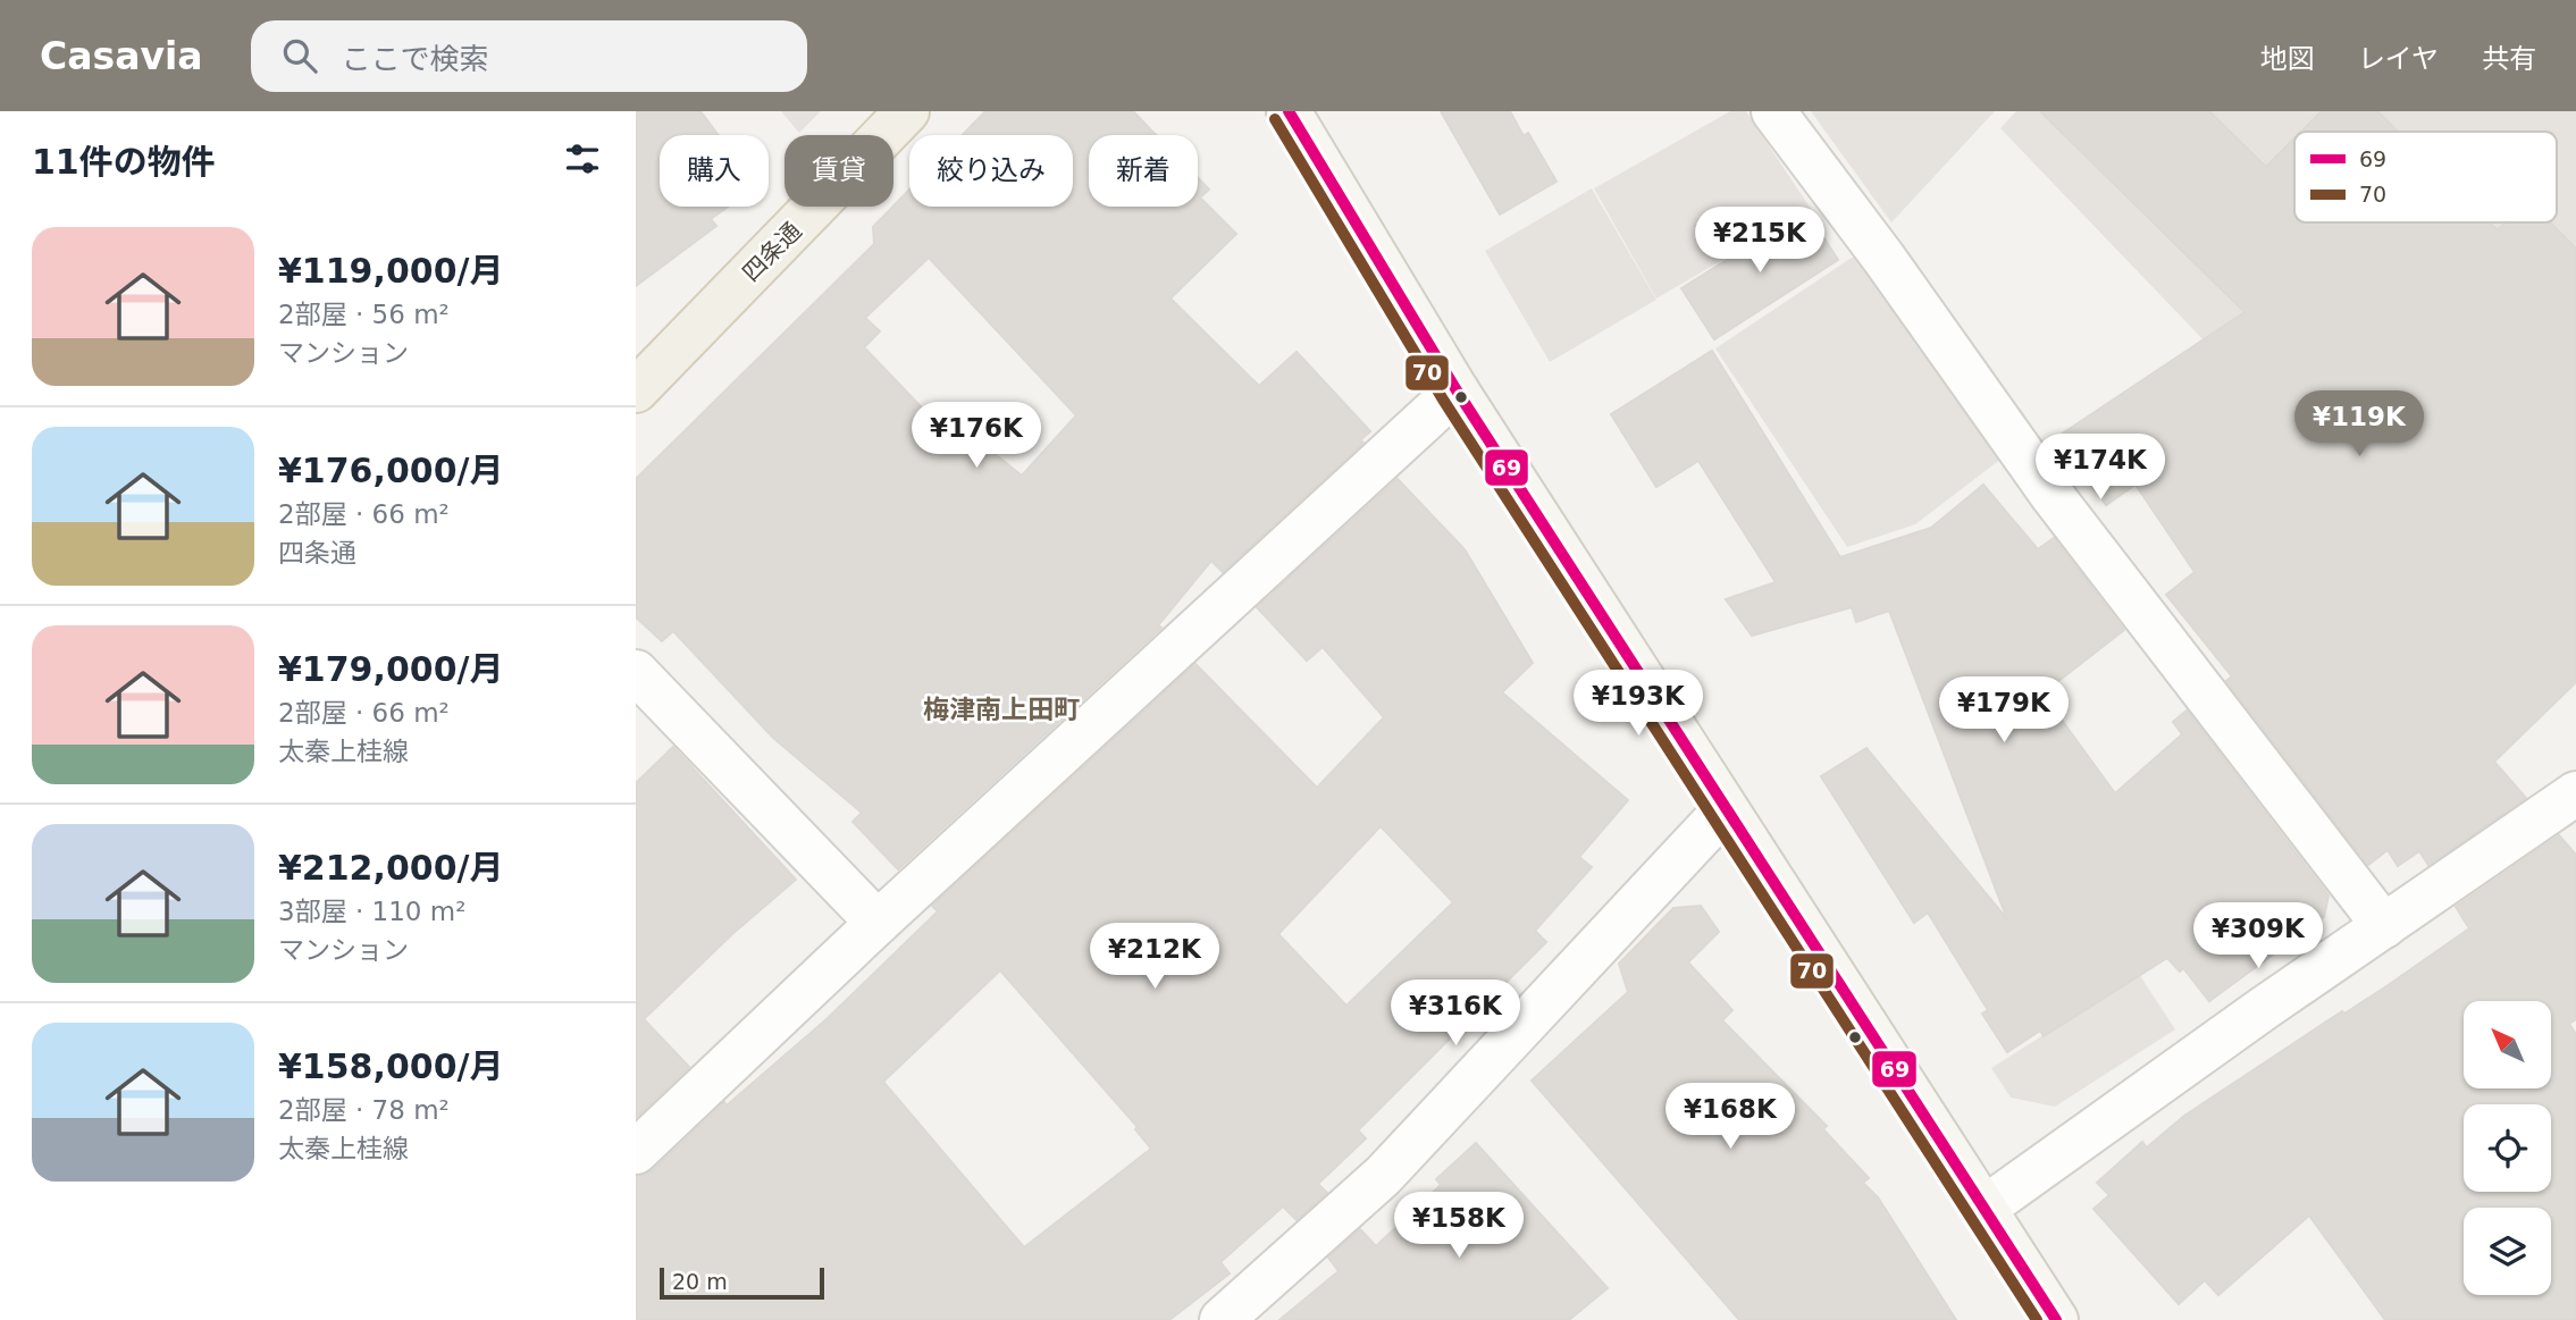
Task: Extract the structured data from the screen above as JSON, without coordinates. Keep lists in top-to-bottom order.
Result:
{
  "streets": {
    "main road": ["四条通"]
  },
  "districts": ["梅津南上田町"],
  "lines": ["transit line 69", "transit line 70"],
  "legend": ["69", "70"],
  "scale_bar": "20 m",
  "north": "top left",
  "page": {
    "header": "Casavia",
    "search": "ここで検索",
    "nav": ["地図", "レイヤ", "共有"],
    "heading": "11件の物件",
    "chip": [
      "購入",
      "賃貸",
      "絞り込み",
      "新着"
    ],
    "list": [
      {
        "name": "¥119,000/月",
        "note": "2部屋 · 56 m² · マンション"
      },
      {
        "name": "¥176,000/月",
        "note": "2部屋 · 66 m² · 四条通"
      },
      {
        "name": "¥179,000/月",
        "note": "2部屋 · 66 m² · 太秦上桂線"
      },
      {
        "name": "¥212,000/月",
        "note": "3部屋 · 110 m² · マンション"
      },
      {
        "name": "¥158,000/月",
        "note": "2部屋 · 78 m² · 太秦上桂線"
      }
    ],
    "price": [
      "¥215K",
      "¥119K",
      "¥176K",
      "¥174K",
      "¥193K",
      "¥179K",
      "¥309K",
      "¥212K",
      "¥316K",
      "¥168K",
      "¥158K"
    ],
    "scale": "20 m"
  }
}
